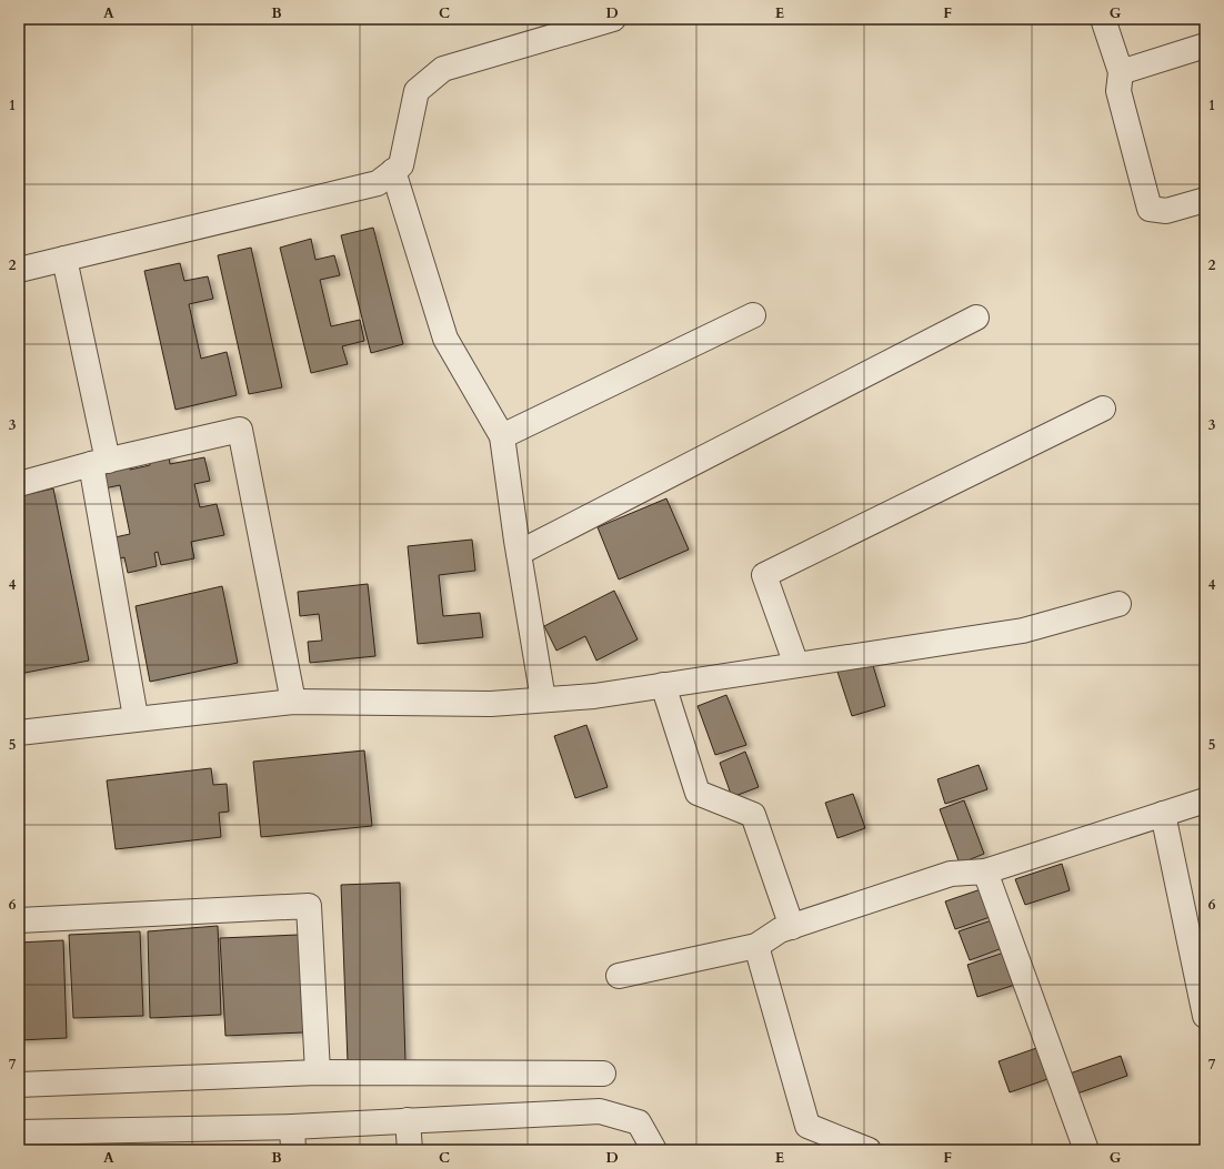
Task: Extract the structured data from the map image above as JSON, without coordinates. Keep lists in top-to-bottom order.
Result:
{
  "grid": {
    "columns": [
      "A",
      "B",
      "C",
      "D",
      "E",
      "F",
      "G"
    ],
    "rows": [
      "1",
      "2",
      "3",
      "4",
      "5",
      "6",
      "7"
    ]
  }
}
